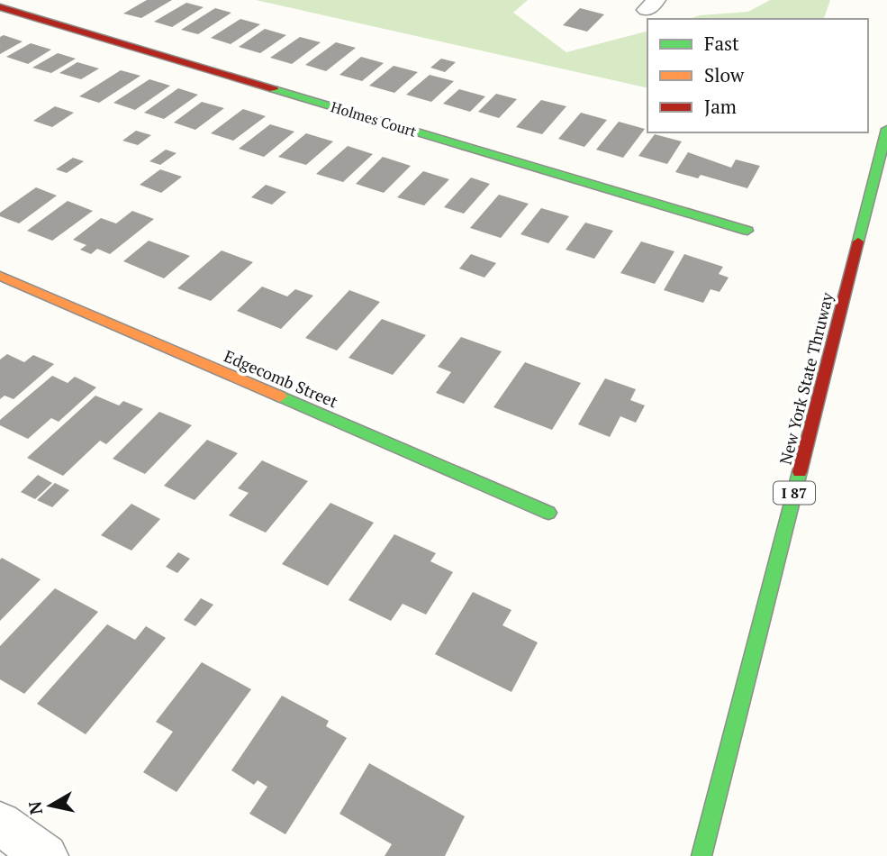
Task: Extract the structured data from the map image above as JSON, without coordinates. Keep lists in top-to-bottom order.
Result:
{
  "streets": {
    "main road": [
      "Holmes Court",
      "Edgecomb Street",
      "New York State Thruway",
      "I 87"
    ]
  },
  "legend": ["Fast", "Slow", "Jam"],
  "north": "left"
}
